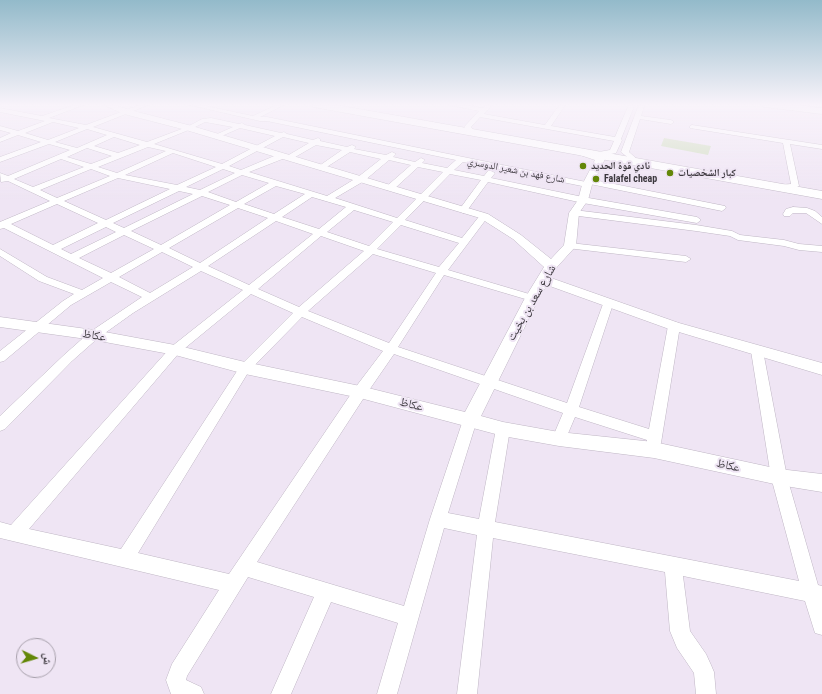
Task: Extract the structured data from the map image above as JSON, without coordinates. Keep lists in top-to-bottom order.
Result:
{
  "streets": {
    "street": ["شارع فهد بن شعير الدوسري", "شارع سعد بن بخيت", "عكاظ"]
  },
  "crossings": [
    ["شارع سعد بن بخيت", "عكاظ"]
  ],
  "places": ["نادي قوة الحديد", "كبار الشخصيات", "Falafel cheap"],
  "north": "right"
}
